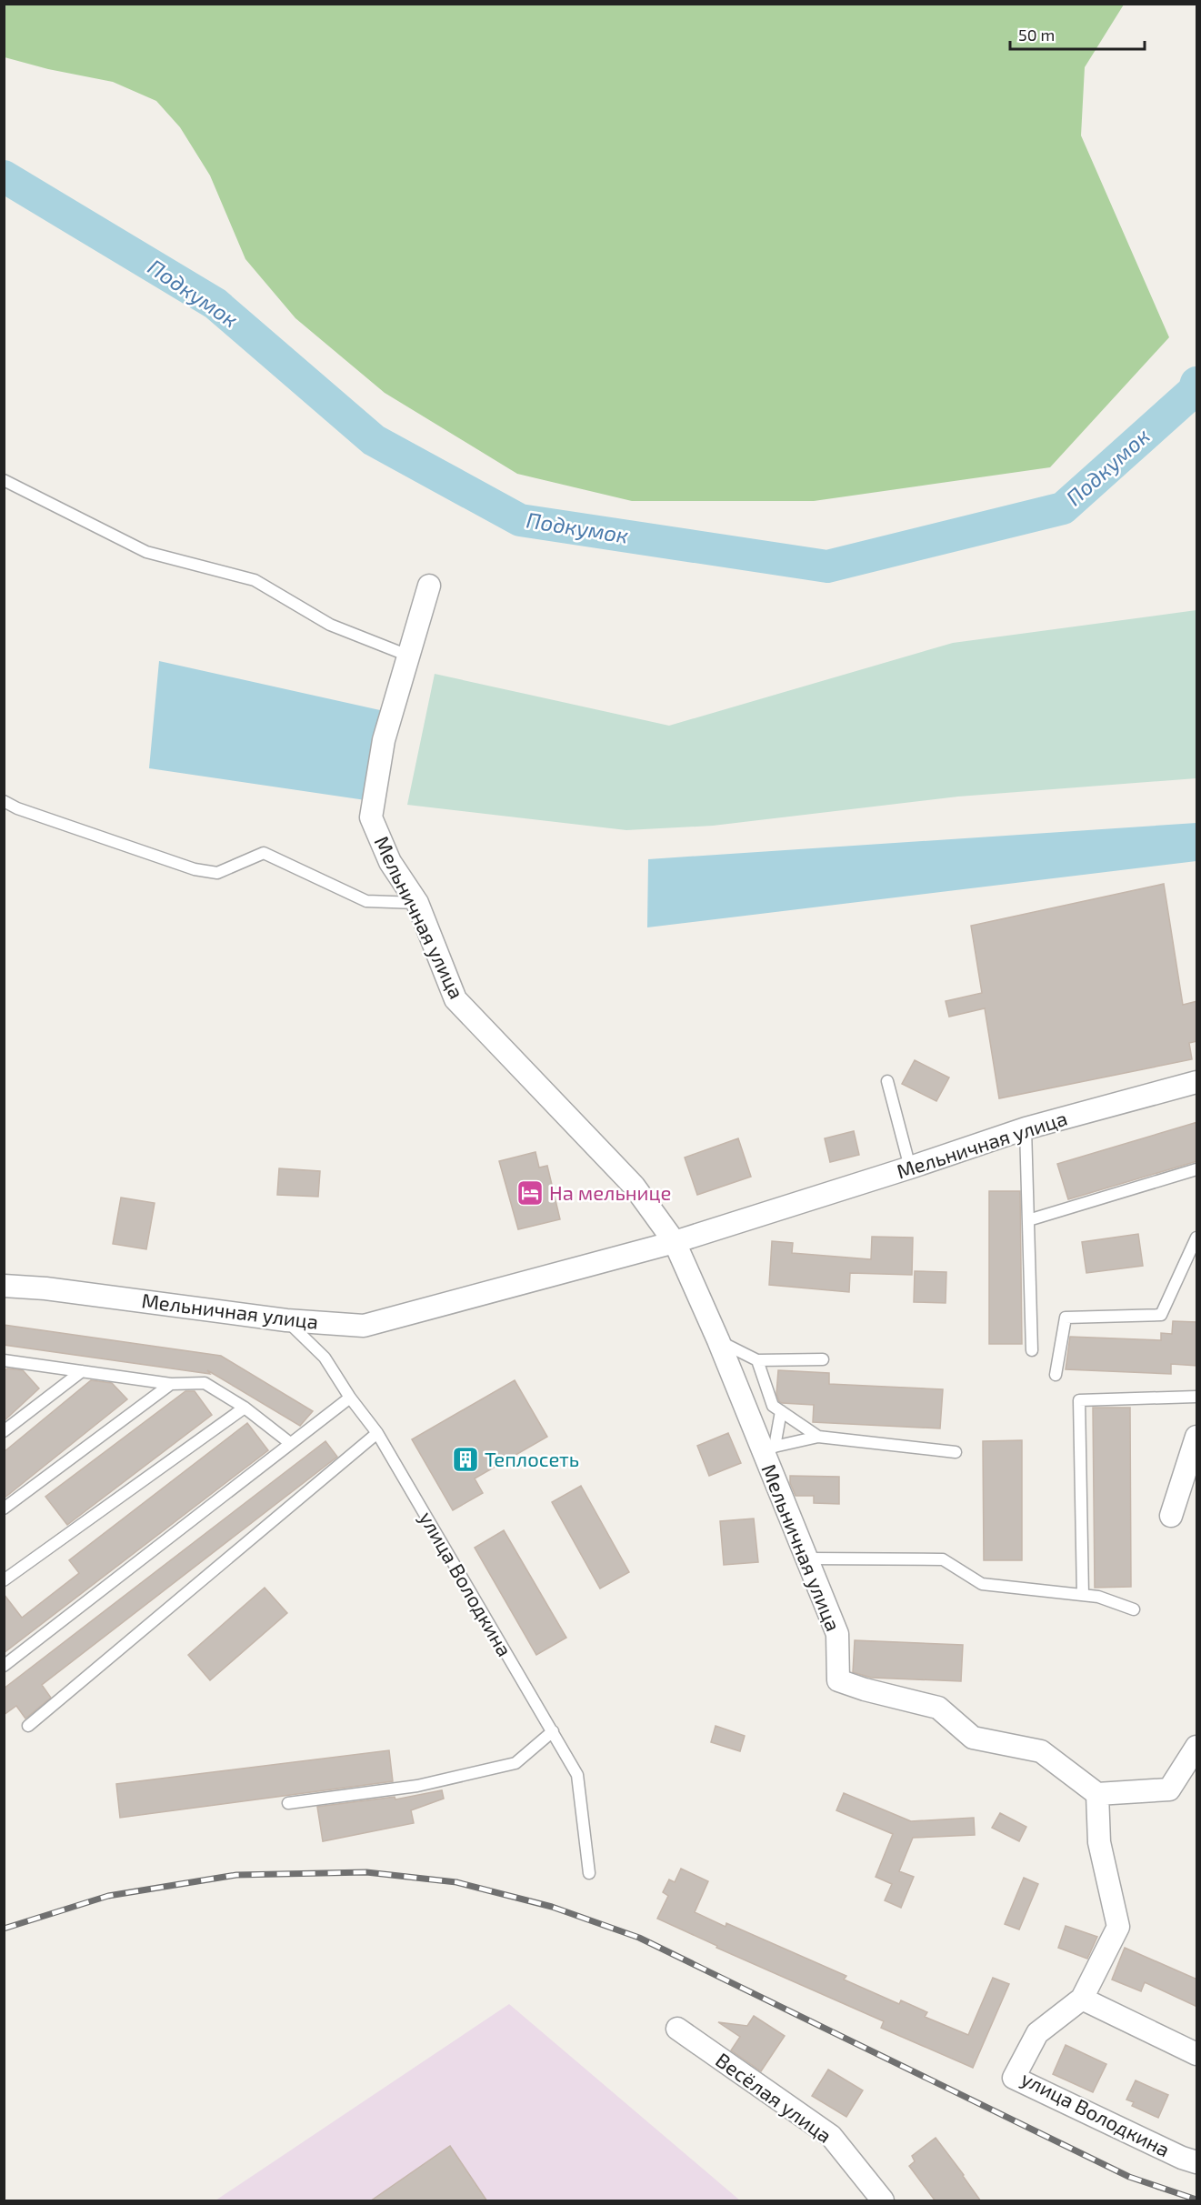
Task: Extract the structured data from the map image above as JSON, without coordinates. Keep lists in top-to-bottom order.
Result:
{
  "streets": {
    "street": ["Мельничная улица", "улица Володкина", "Весёлая улица"]
  },
  "crossings": [
    ["Мельничная улица", "улица Володкина"]
  ],
  "water": ["Подкумок"],
  "places": {
    "hotel": ["На мельнице"],
    "building": ["Теплосеть"]
  },
  "scale_bar": "50 m"
}
